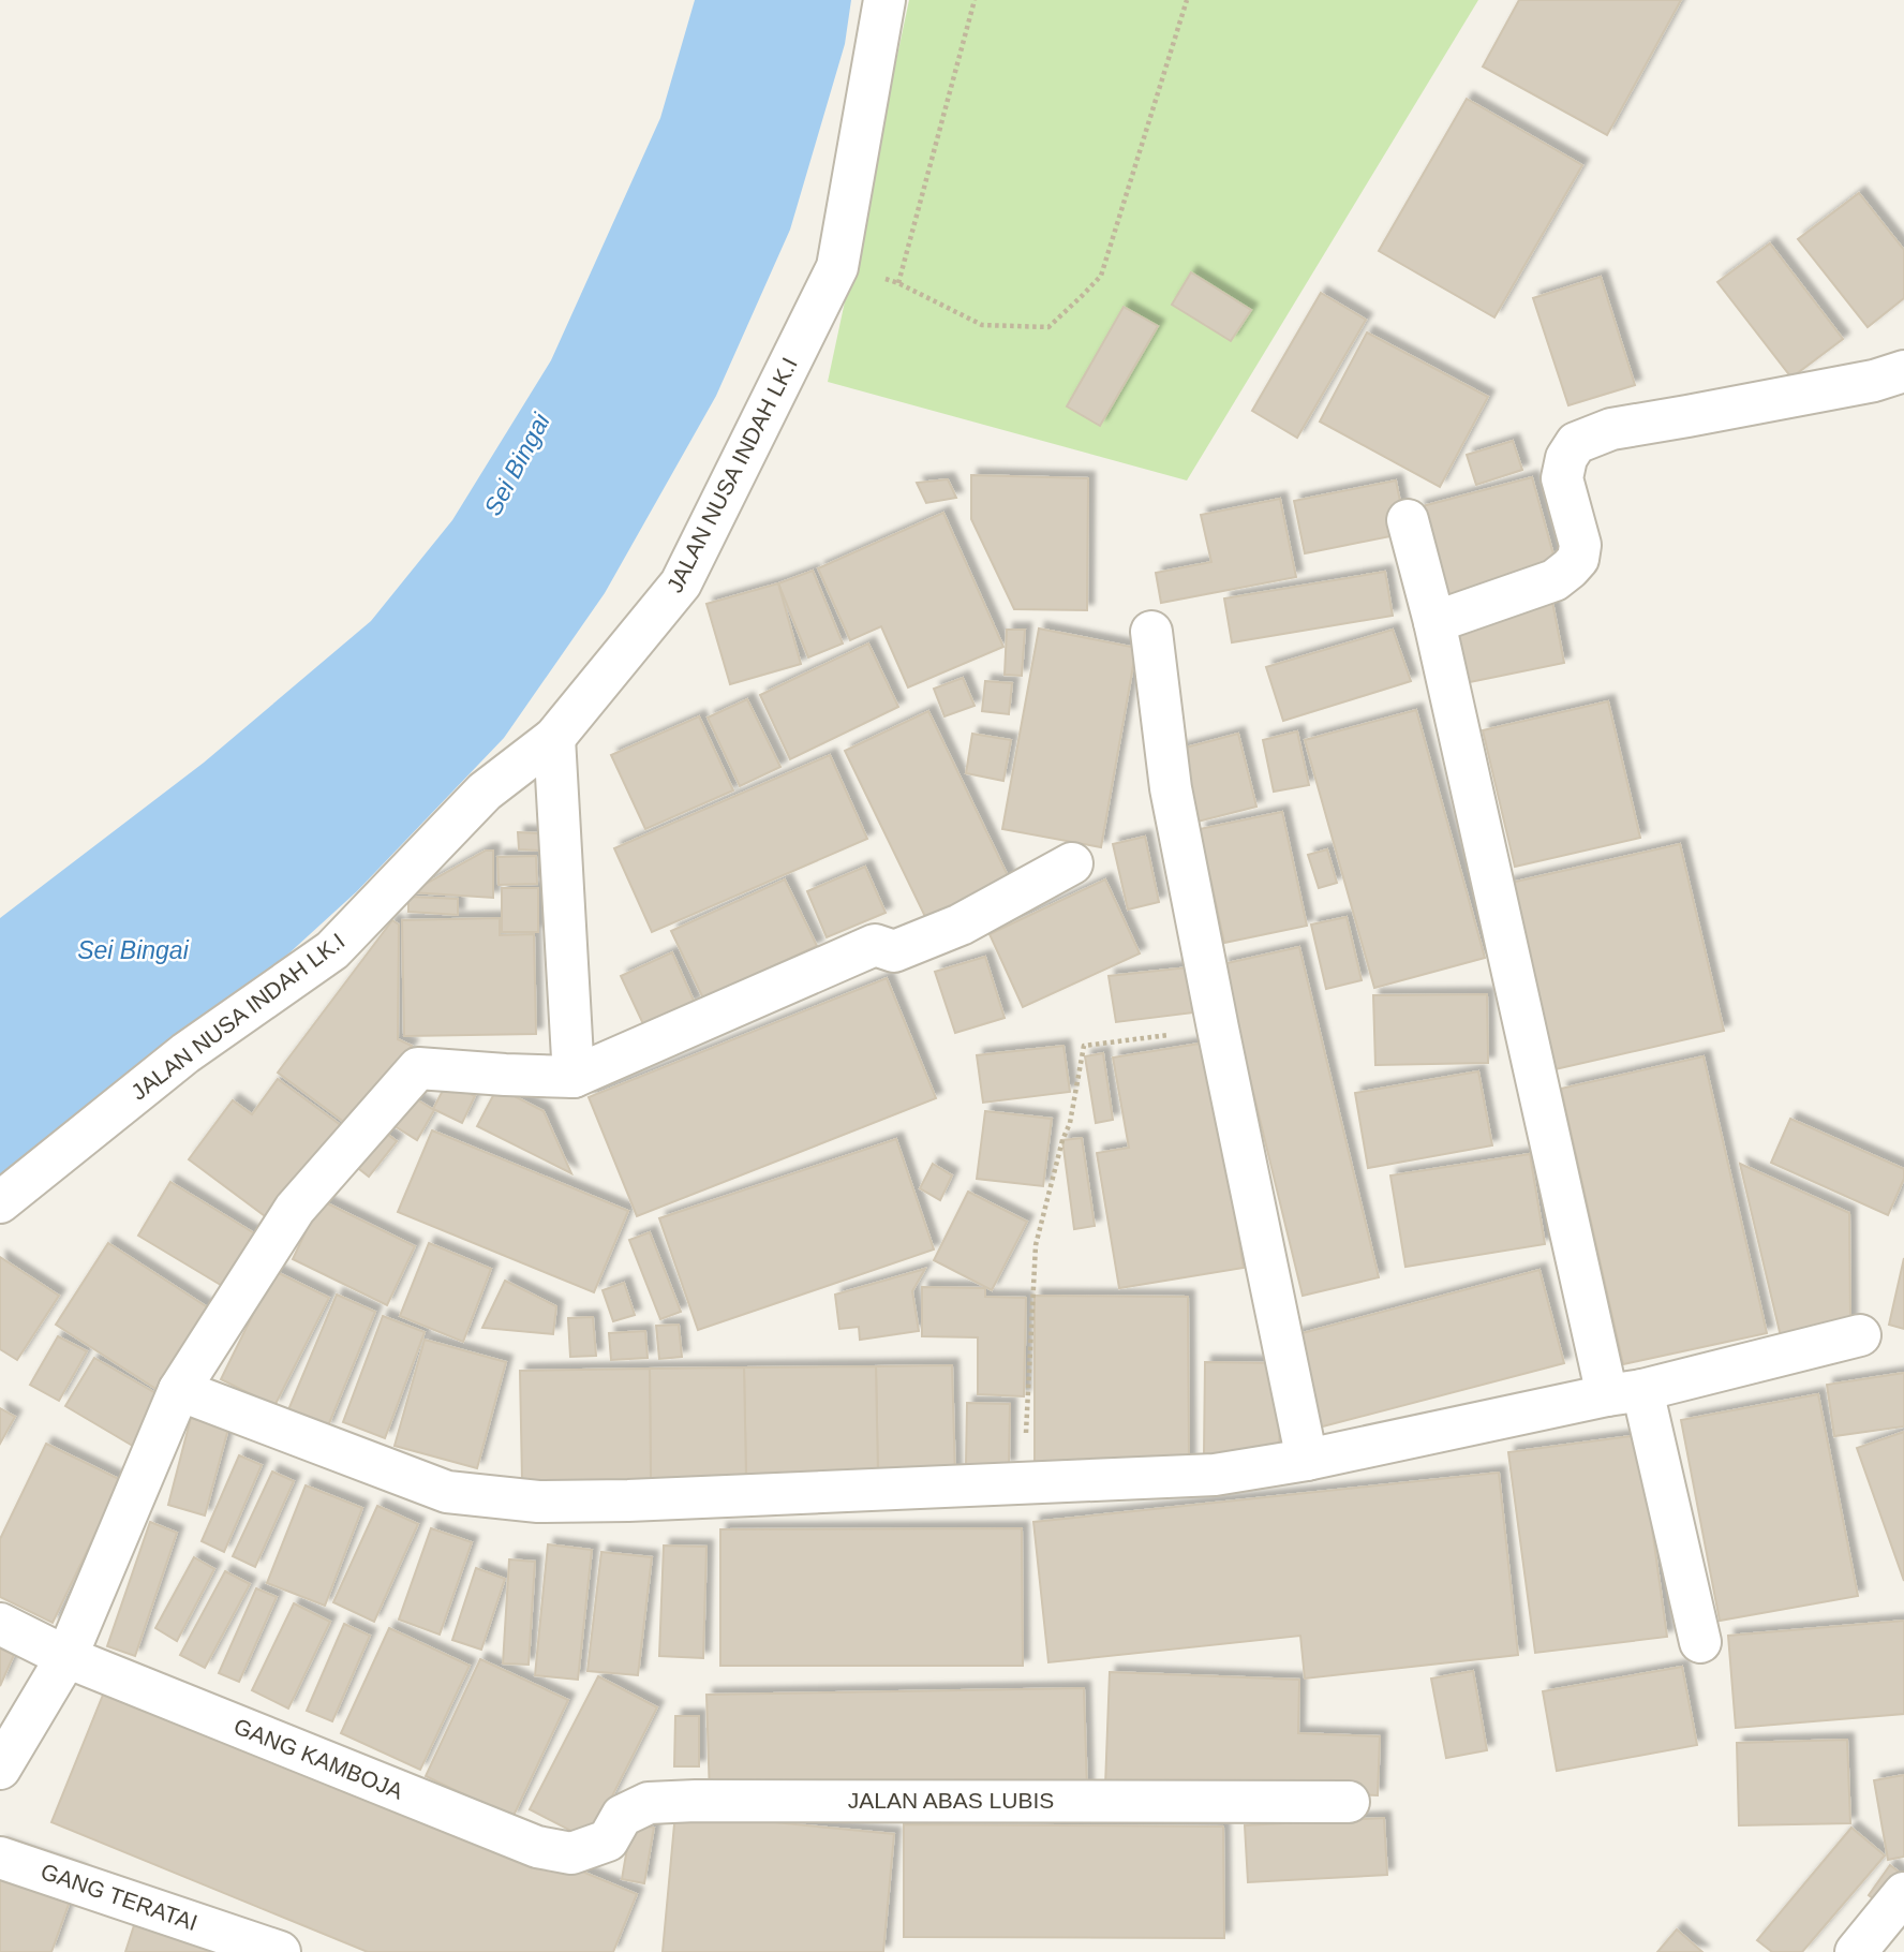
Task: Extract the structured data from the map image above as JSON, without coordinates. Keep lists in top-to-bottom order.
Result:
{
  "streets": {
    "street": [
      "JALAN NUSA INDAH LK.I",
      "GANG KAMBOJA",
      "JALAN ABAS LUBIS",
      "GANG TERATAI"
    ]
  },
  "crossings": [
    ["GANG KAMBOJA", "JALAN ABAS LUBIS"]
  ],
  "water": ["Sei Bingai"]
}
